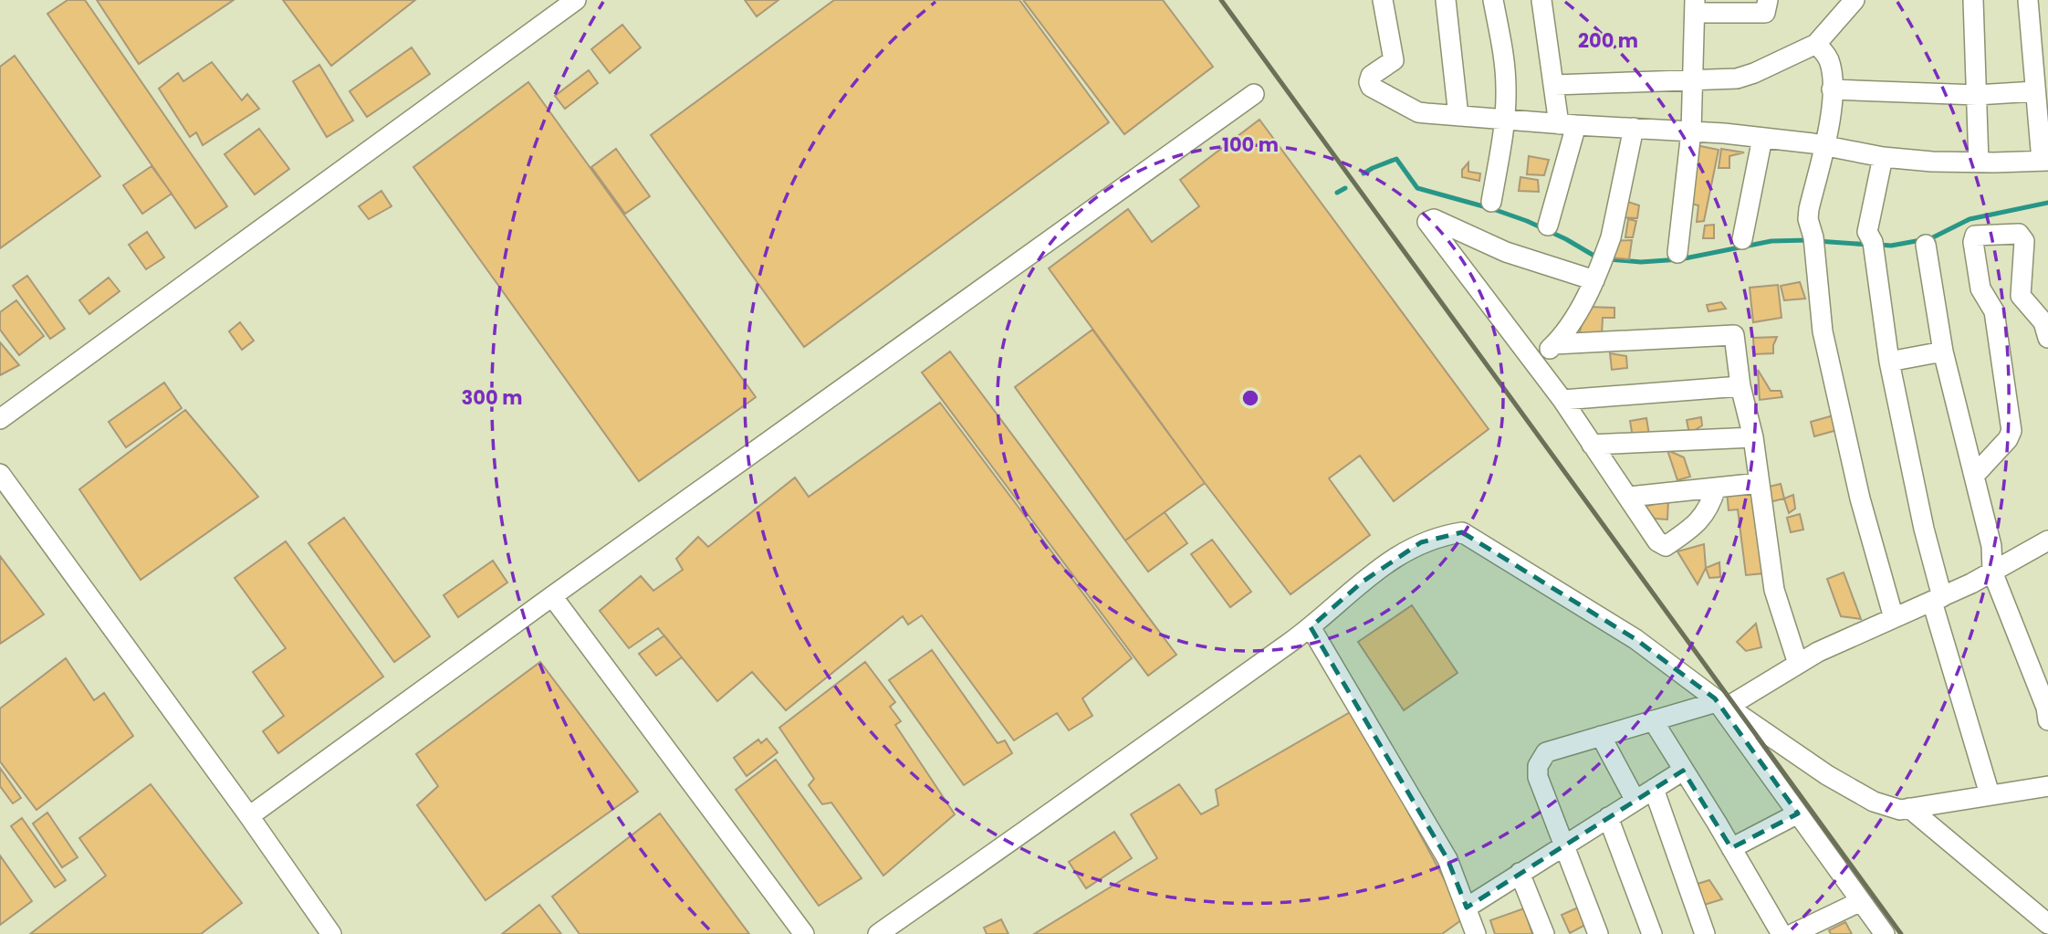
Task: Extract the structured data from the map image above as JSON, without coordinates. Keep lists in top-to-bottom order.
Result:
{
  "rings": ["200 m", "100 m", "300 m"]
}
